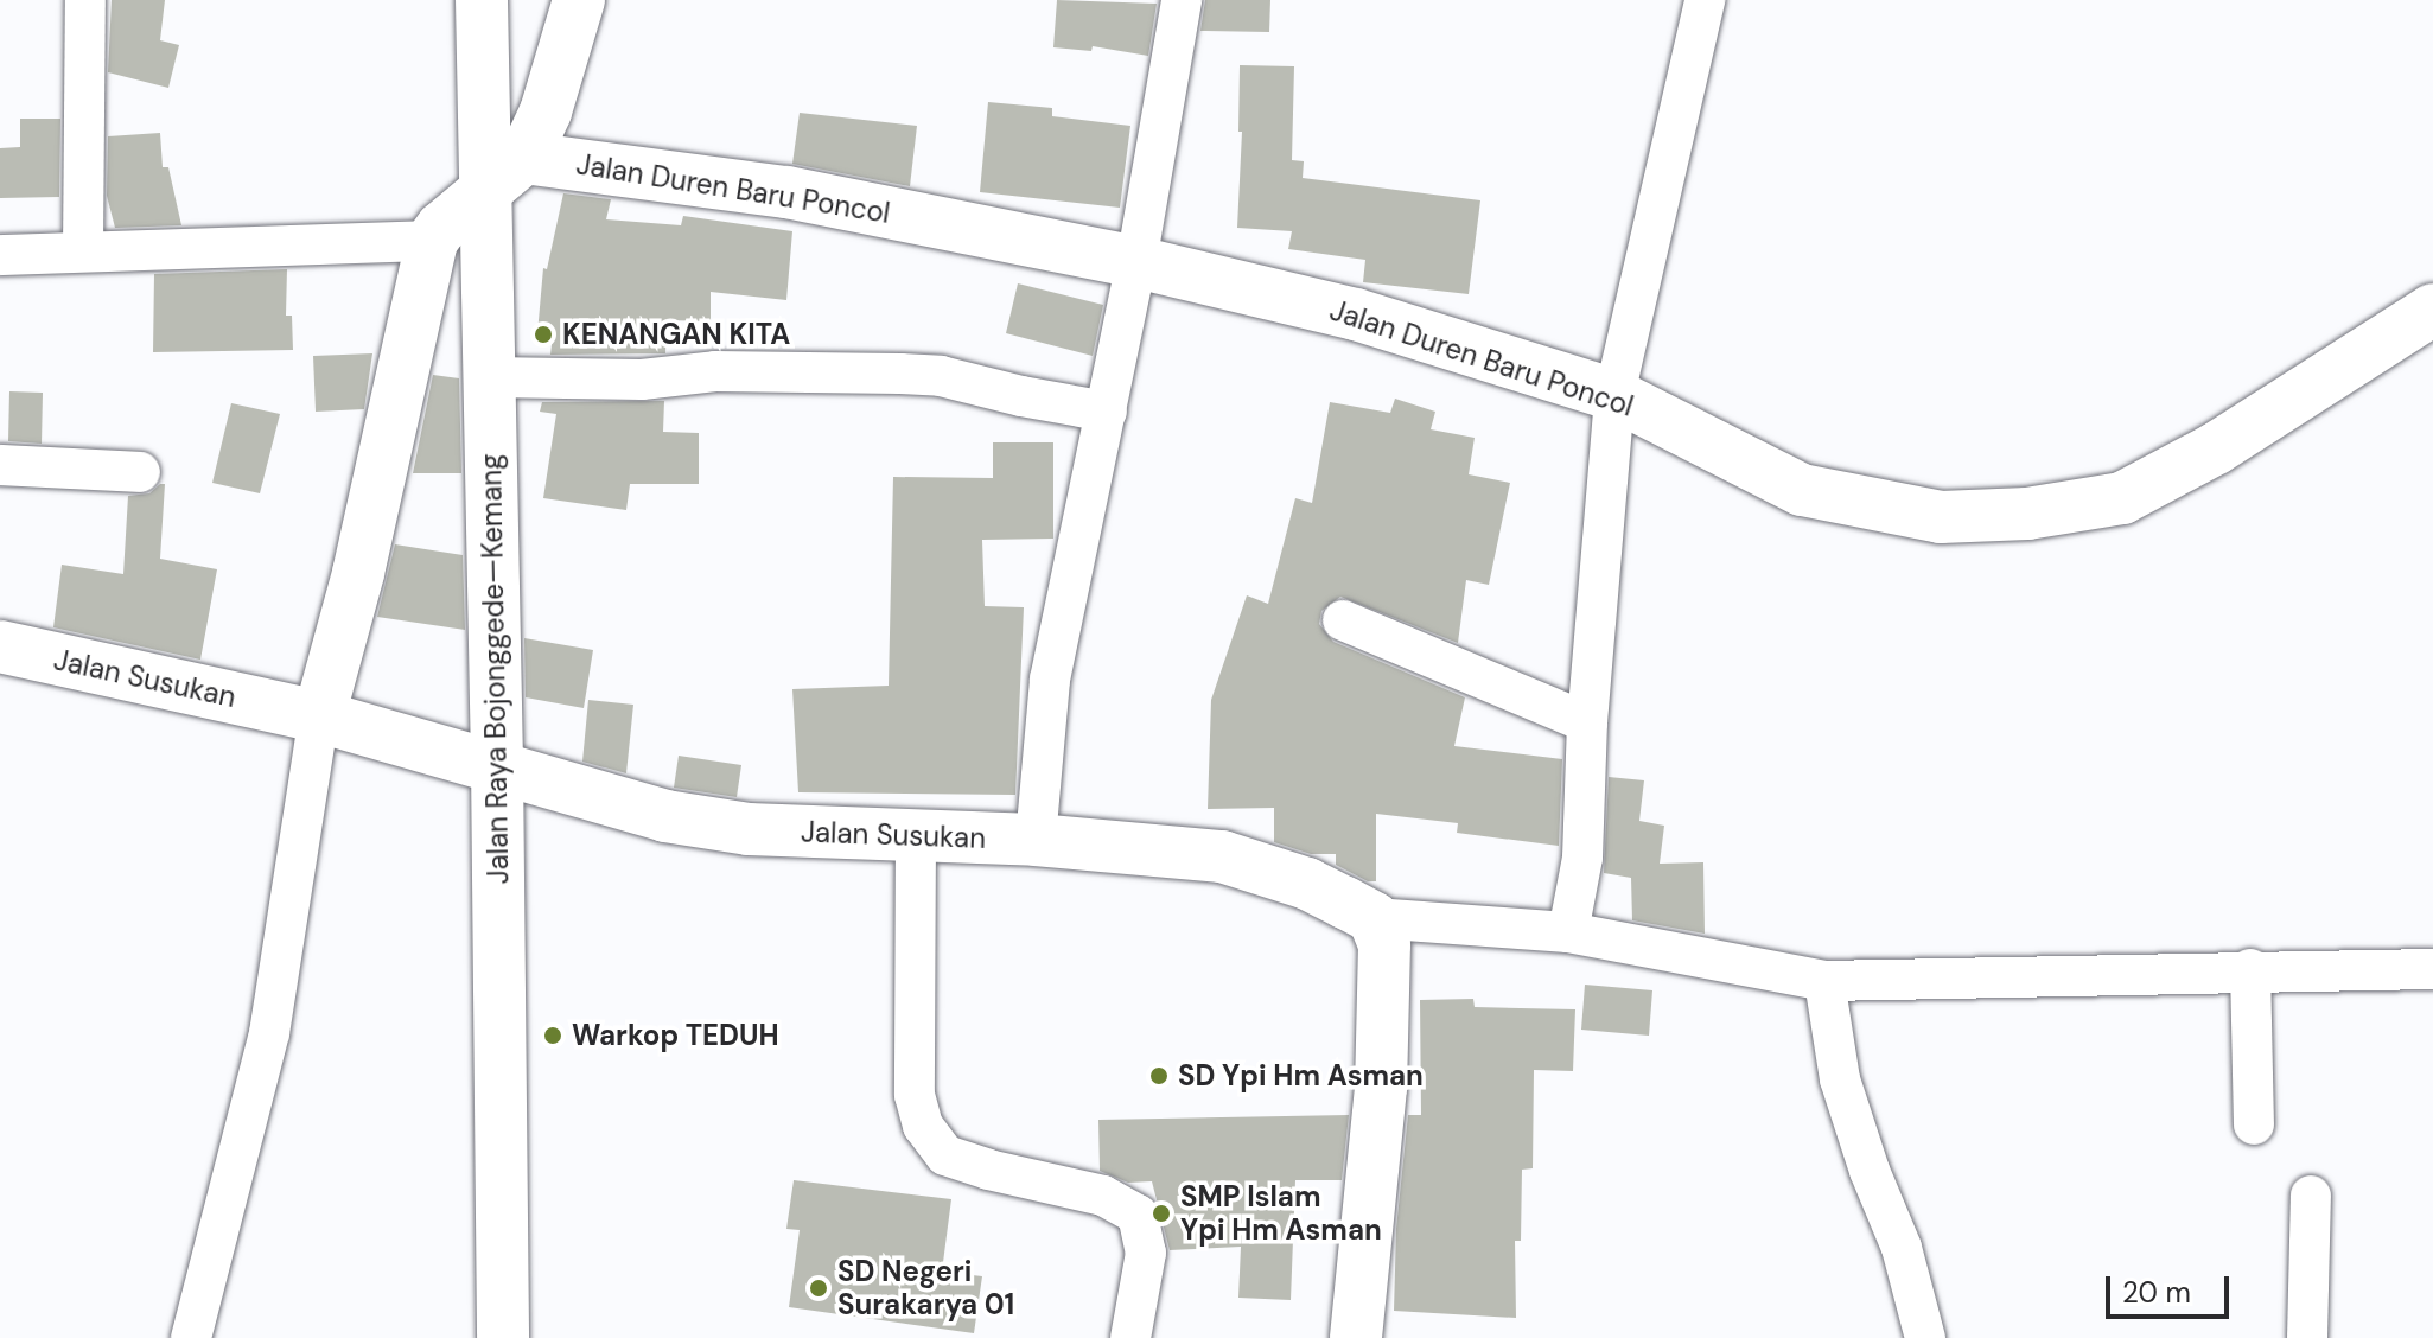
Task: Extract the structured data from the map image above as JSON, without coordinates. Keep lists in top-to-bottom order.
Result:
{
  "streets": {
    "main road": ["Jalan Duren Baru Poncol", "Jalan Raya Bojonggede—Kemang", "Jalan Susukan"]
  },
  "crossings": [
    ["Jalan Raya Bojonggede—Kemang", "Jalan Susukan"]
  ],
  "places": [
    "KENANGAN KITA",
    "Warkop TEDUH",
    "SD Ypi Hm Asman",
    "SMP Islam Ypi Hm Asman",
    "SD Negeri Surakarya 01"
  ],
  "scale_bar": "20 m"
}
